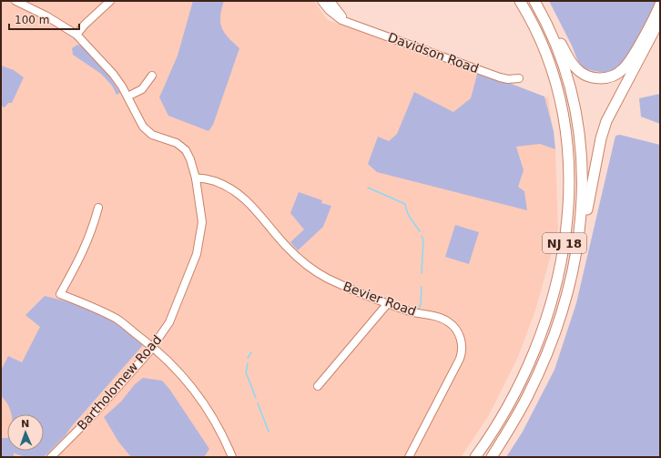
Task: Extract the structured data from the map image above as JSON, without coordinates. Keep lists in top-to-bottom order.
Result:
{
  "streets": {
    "highway": ["NJ 18"],
    "street": ["Davidson Road", "Bevier Road", "Bartholomew Road"]
  },
  "crossings": [
    ["Bevier Road", "Bartholomew Road"]
  ],
  "scale_bar": "100 m",
  "north": "top"
}
